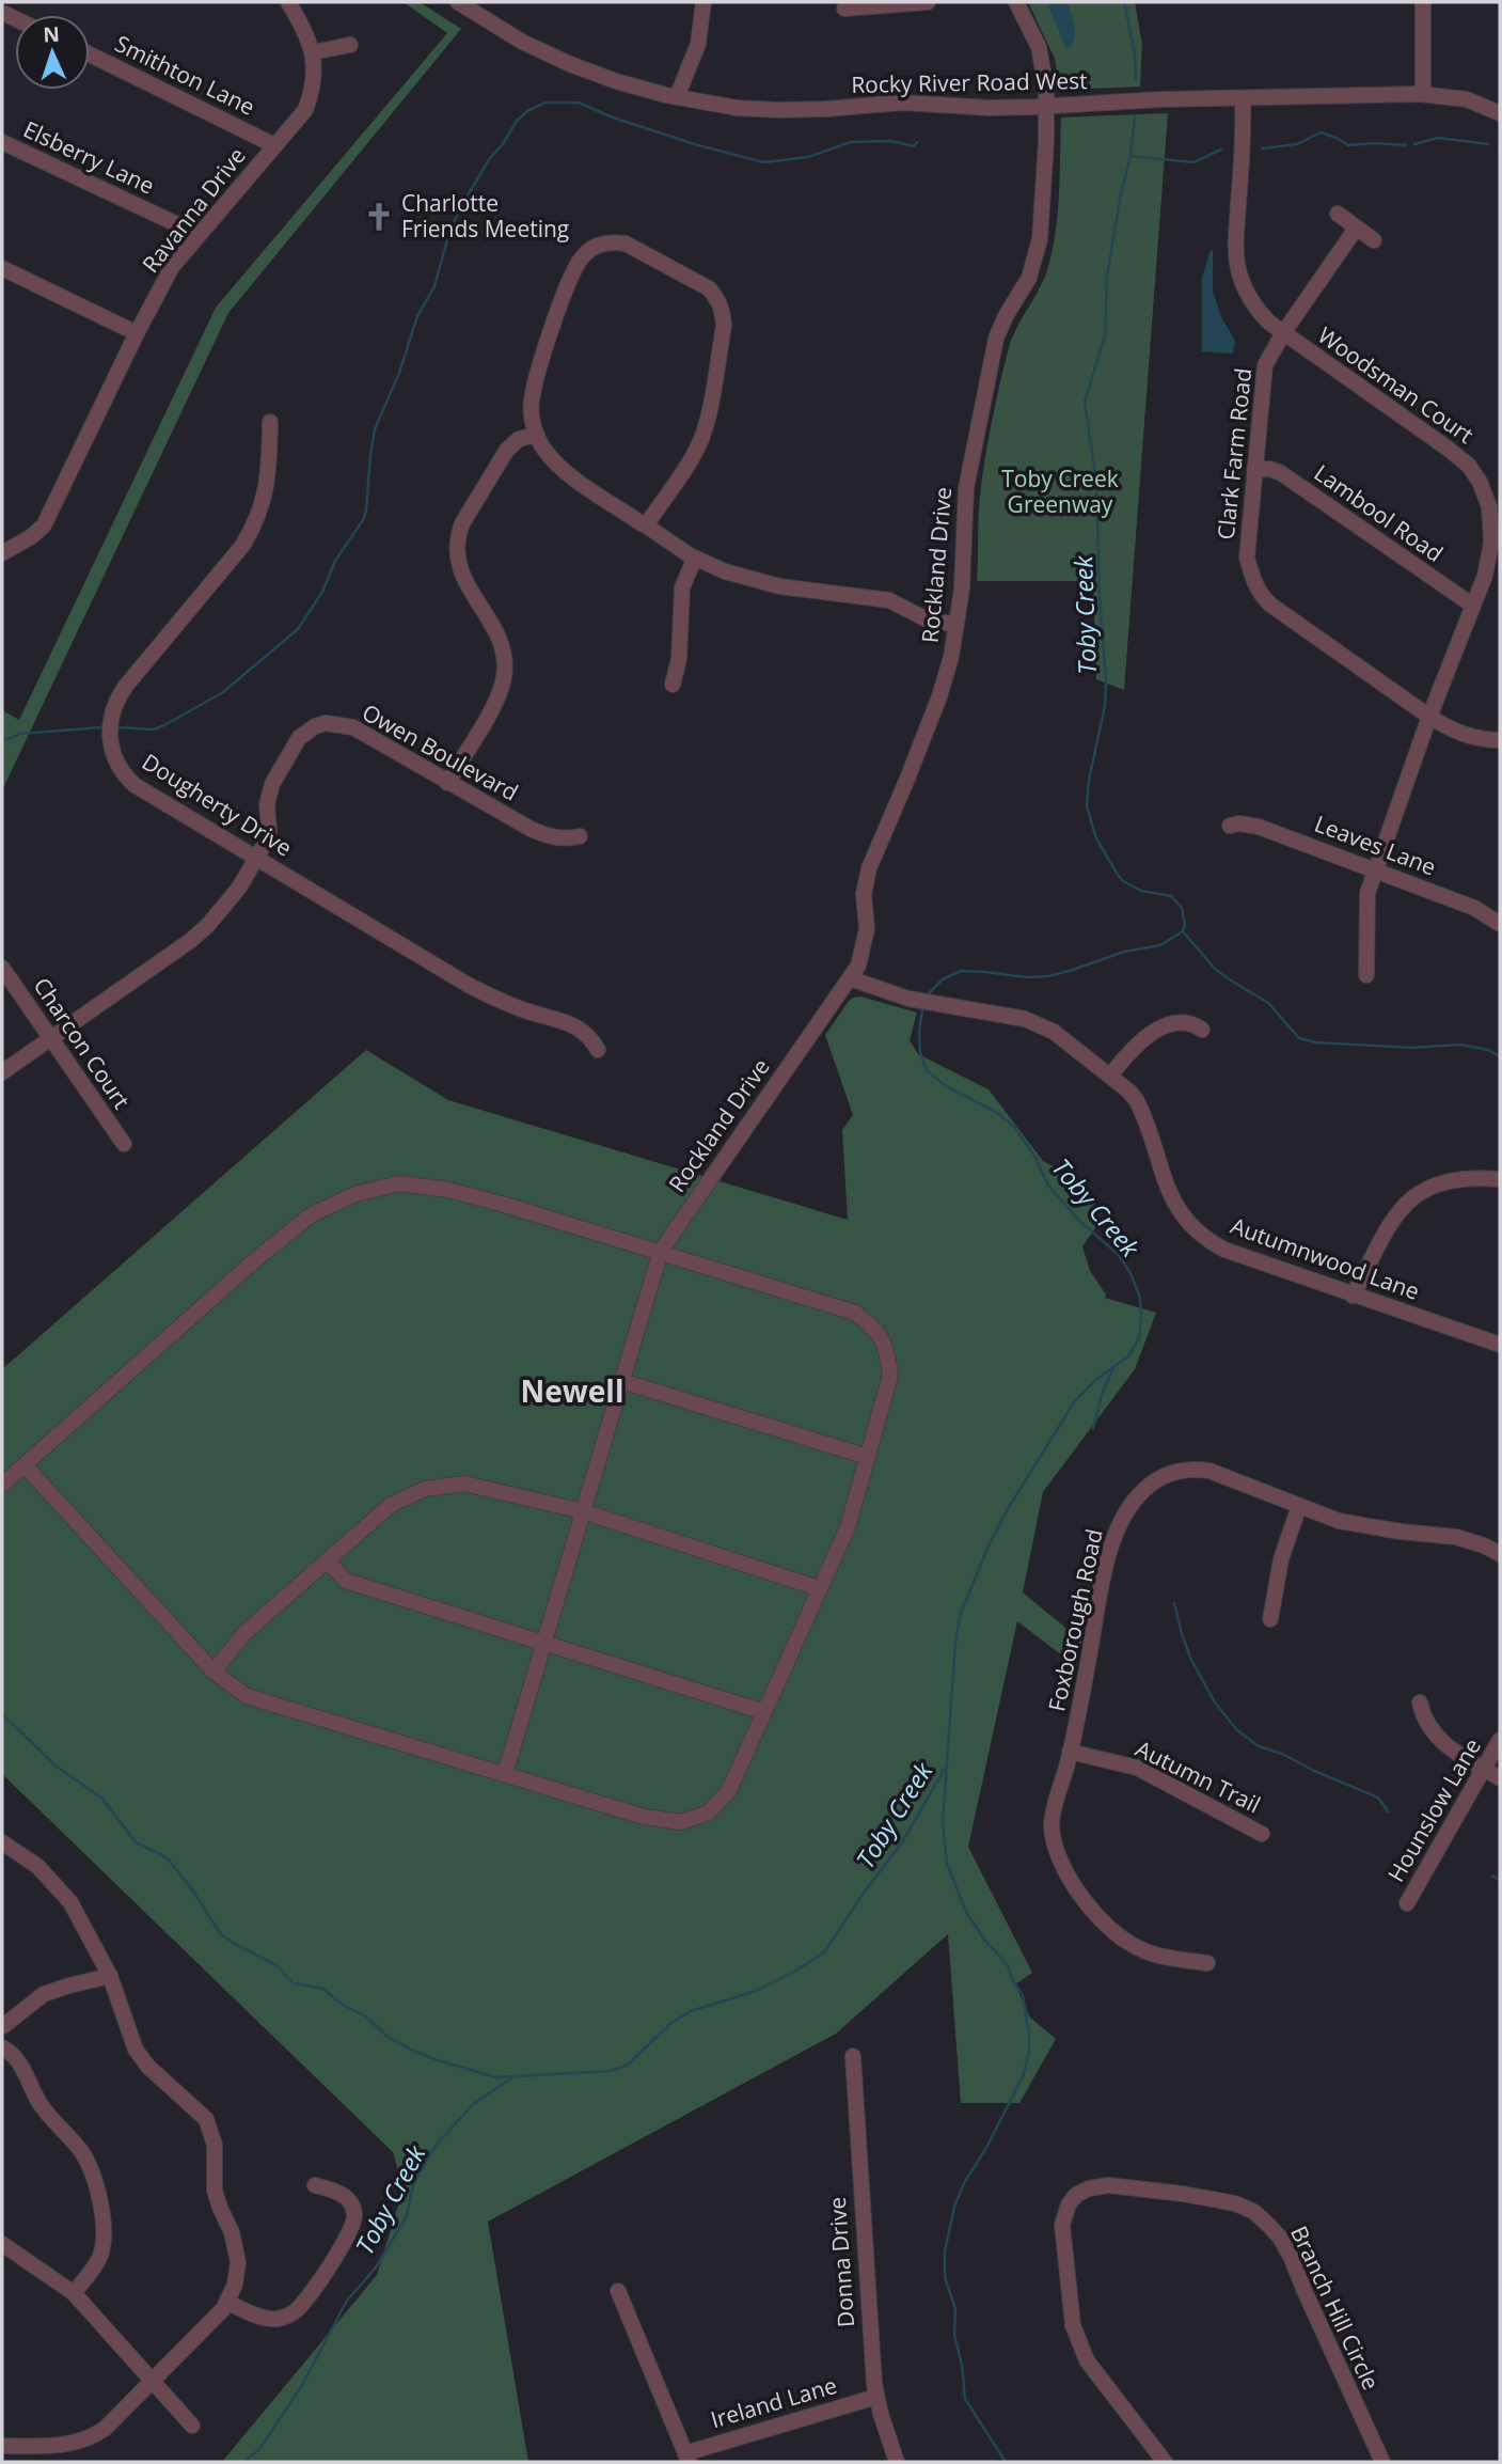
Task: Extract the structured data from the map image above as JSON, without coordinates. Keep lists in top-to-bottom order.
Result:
{
  "streets": {
    "street": [
      "Smithton Lane",
      "Rocky River Road West",
      "Elsberry Lane",
      "Ravanna Drive",
      "Woodsman Court",
      "Clark Farm Road",
      "Lambool Road",
      "Rockland Drive",
      "Owen Boulevard",
      "Dougherty Drive",
      "Leaves Lane",
      "Charcon Court",
      "Autumnwood Lane",
      "Foxborough Road",
      "Autumn Trail",
      "Hounslow Lane",
      "Donna Drive",
      "Branch Hill Circle",
      "Ireland Lane"
    ]
  },
  "crossings": [
    ["Smithton Lane", "Ravanna Drive"],
    ["Rocky River Road West", "Woodsman Court"],
    ["Rocky River Road West", "Rockland Drive"],
    ["Elsberry Lane", "Ravanna Drive"],
    ["Woodsman Court", "Clark Farm Road"],
    ["Woodsman Court", "Lambool Road"],
    ["Woodsman Court", "Leaves Lane"],
    ["Clark Farm Road", "Lambool Road"],
    ["Rockland Drive", "Autumnwood Lane"],
    ["Owen Boulevard", "Dougherty Drive"],
    ["Owen Boulevard", "Charcon Court"],
    ["Foxborough Road", "Autumn Trail"],
    ["Donna Drive", "Ireland Lane"]
  ],
  "districts": ["Newell"],
  "water": ["Toby Creek"],
  "parks": ["Toby Creek Greenway"],
  "places": {
    "church": ["Charlotte Friends Meeting"]
  },
  "north": "top"
}
